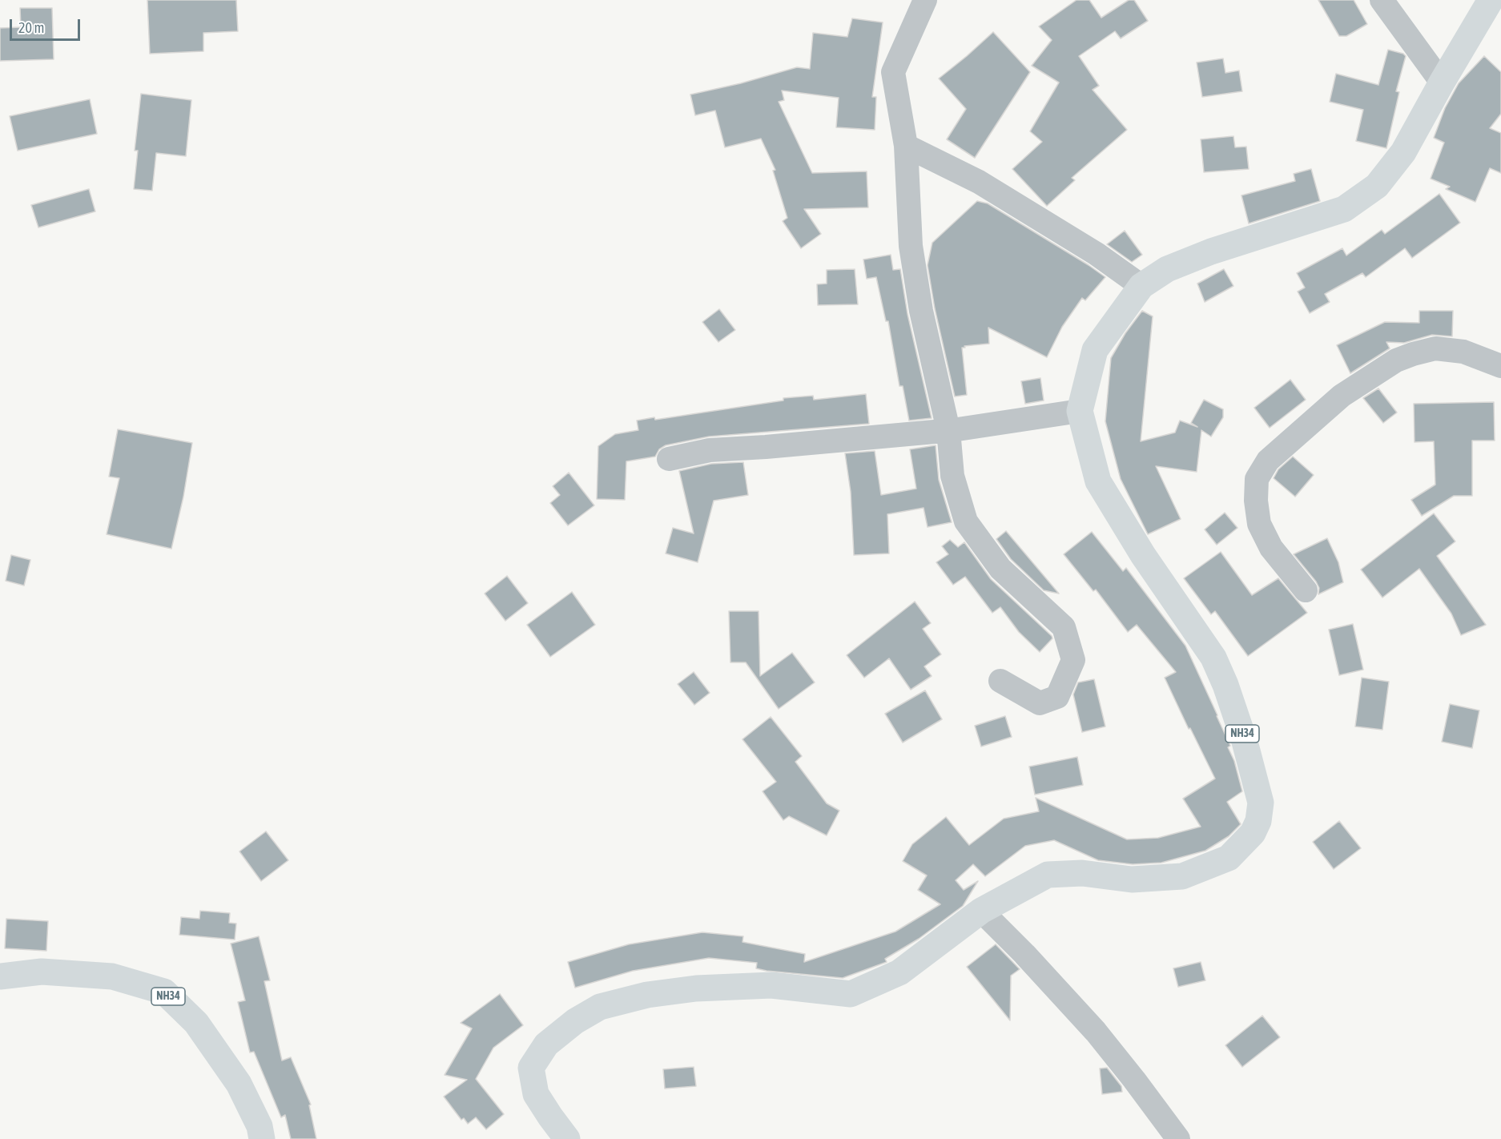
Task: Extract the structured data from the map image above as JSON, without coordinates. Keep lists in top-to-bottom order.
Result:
{
  "streets": {
    "highway": ["NH34"]
  },
  "scale_bar": "20 m"
}
